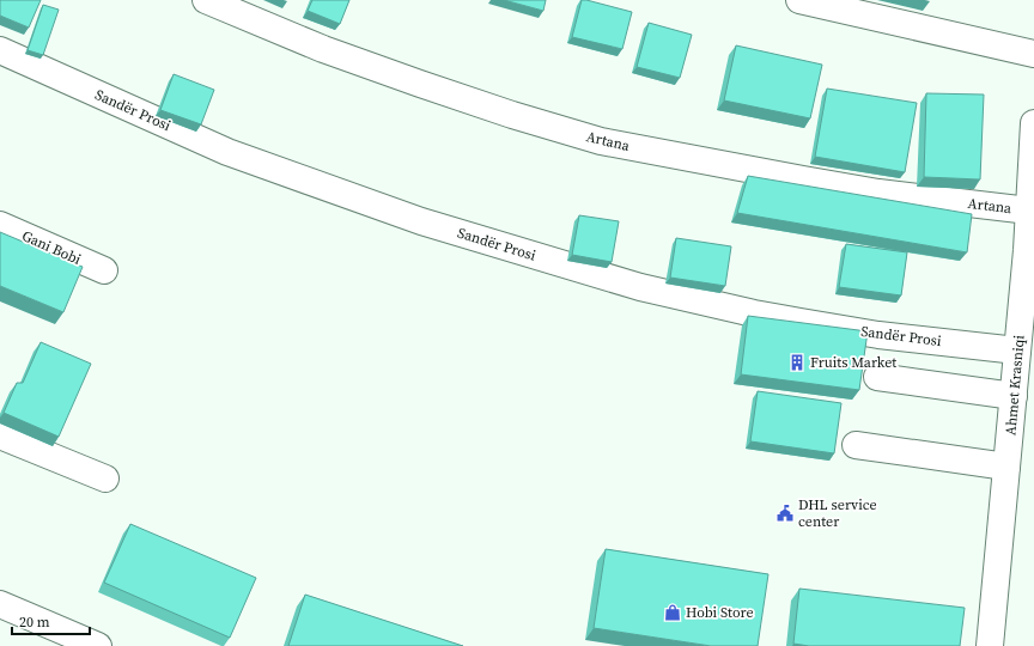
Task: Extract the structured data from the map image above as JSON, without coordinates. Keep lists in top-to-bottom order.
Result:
{
  "streets": {
    "street": [
      "Sandër Prosi",
      "Artana",
      "Gani Bobi",
      "Ahmet Krasniqi"
    ]
  },
  "crossings": [
    ["Sandër Prosi", "Ahmet Krasniqi"],
    ["Artana", "Ahmet Krasniqi"]
  ],
  "places": {
    "building": ["Fruits Market"],
    "public building": ["DHL service center"],
    "shop": ["Hobi Store"]
  },
  "scale_bar": "20 m"
}
